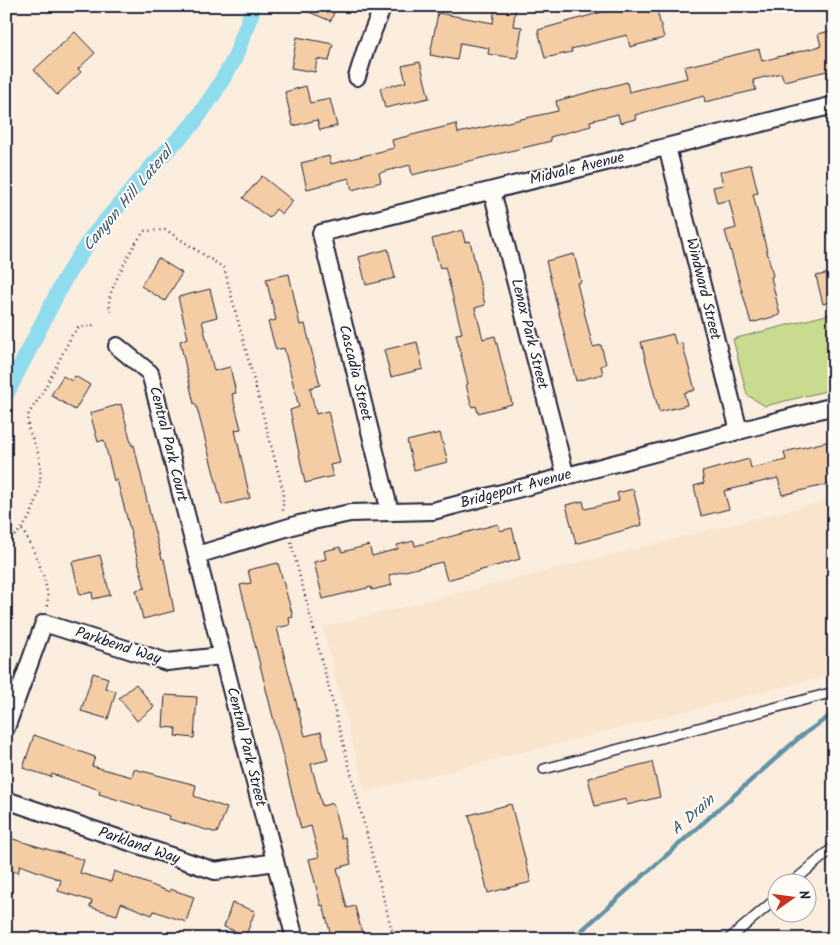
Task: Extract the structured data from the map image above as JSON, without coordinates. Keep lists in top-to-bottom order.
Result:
{
  "streets": {
    "street": [
      "Midvale Avenue",
      "Windward Street",
      "Lenox Park Street",
      "Cascadia Street",
      "Central Park Court",
      "Bridgeport Avenue",
      "Parkbend Way",
      "Central Park Street",
      "Parkland Way"
    ]
  },
  "crossings": [
    ["Midvale Avenue", "Windward Street"],
    ["Midvale Avenue", "Lenox Park Street"],
    ["Midvale Avenue", "Cascadia Street"],
    ["Windward Street", "Bridgeport Avenue"],
    ["Lenox Park Street", "Bridgeport Avenue"],
    ["Cascadia Street", "Bridgeport Avenue"],
    ["Central Park Court", "Bridgeport Avenue"],
    ["Central Park Court", "Central Park Street"],
    ["Bridgeport Avenue", "Central Park Street"],
    ["Parkbend Way", "Central Park Street"],
    ["Central Park Street", "Parkland Way"]
  ],
  "water": ["Canyon Hill Lateral", "A Drain"],
  "north": "right"
}
